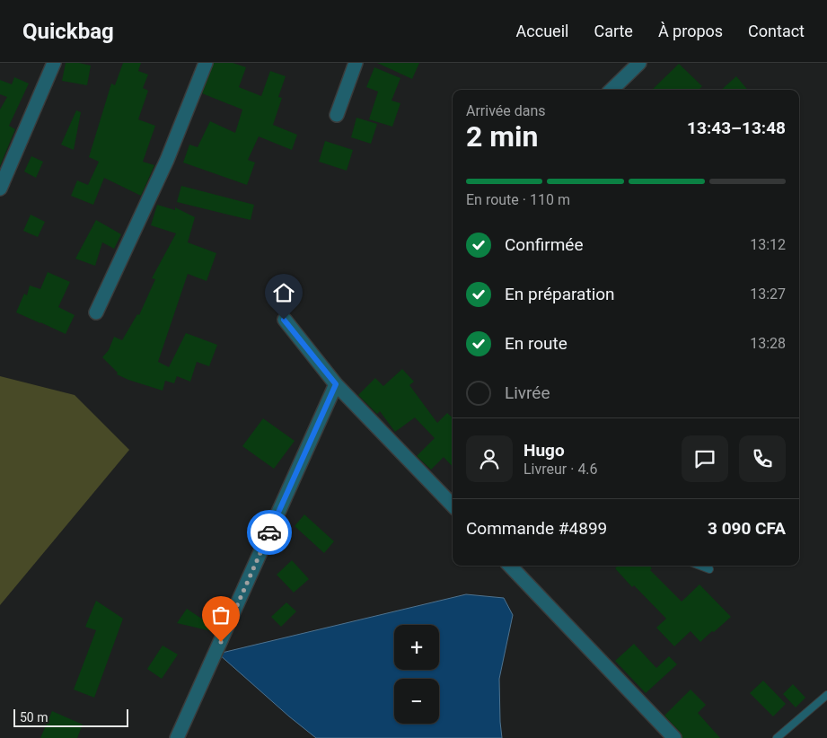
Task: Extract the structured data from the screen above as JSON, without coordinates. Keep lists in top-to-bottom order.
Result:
{
  "scale_bar": "50 m",
  "page": {
    "header": "Quickbag",
    "nav": [
      "Accueil",
      "Carte",
      "À propos",
      "Contact"
    ],
    "heading": ["2 min", "Arrivée dans", "13:43–13:48"],
    "panel": [
      "Hugo",
      "Livreur · 4.6",
      "Commande #4899",
      "3 090 CFA"
    ],
    "bar": "En route · 110 m",
    "list": [
      ["Confirmée", "13:12"],
      ["En préparation", "13:27"],
      ["En route", "13:28"],
      "Livrée"
    ],
    "map_buttons": ["+", "−"],
    "scale": "50 m"
  }
}
